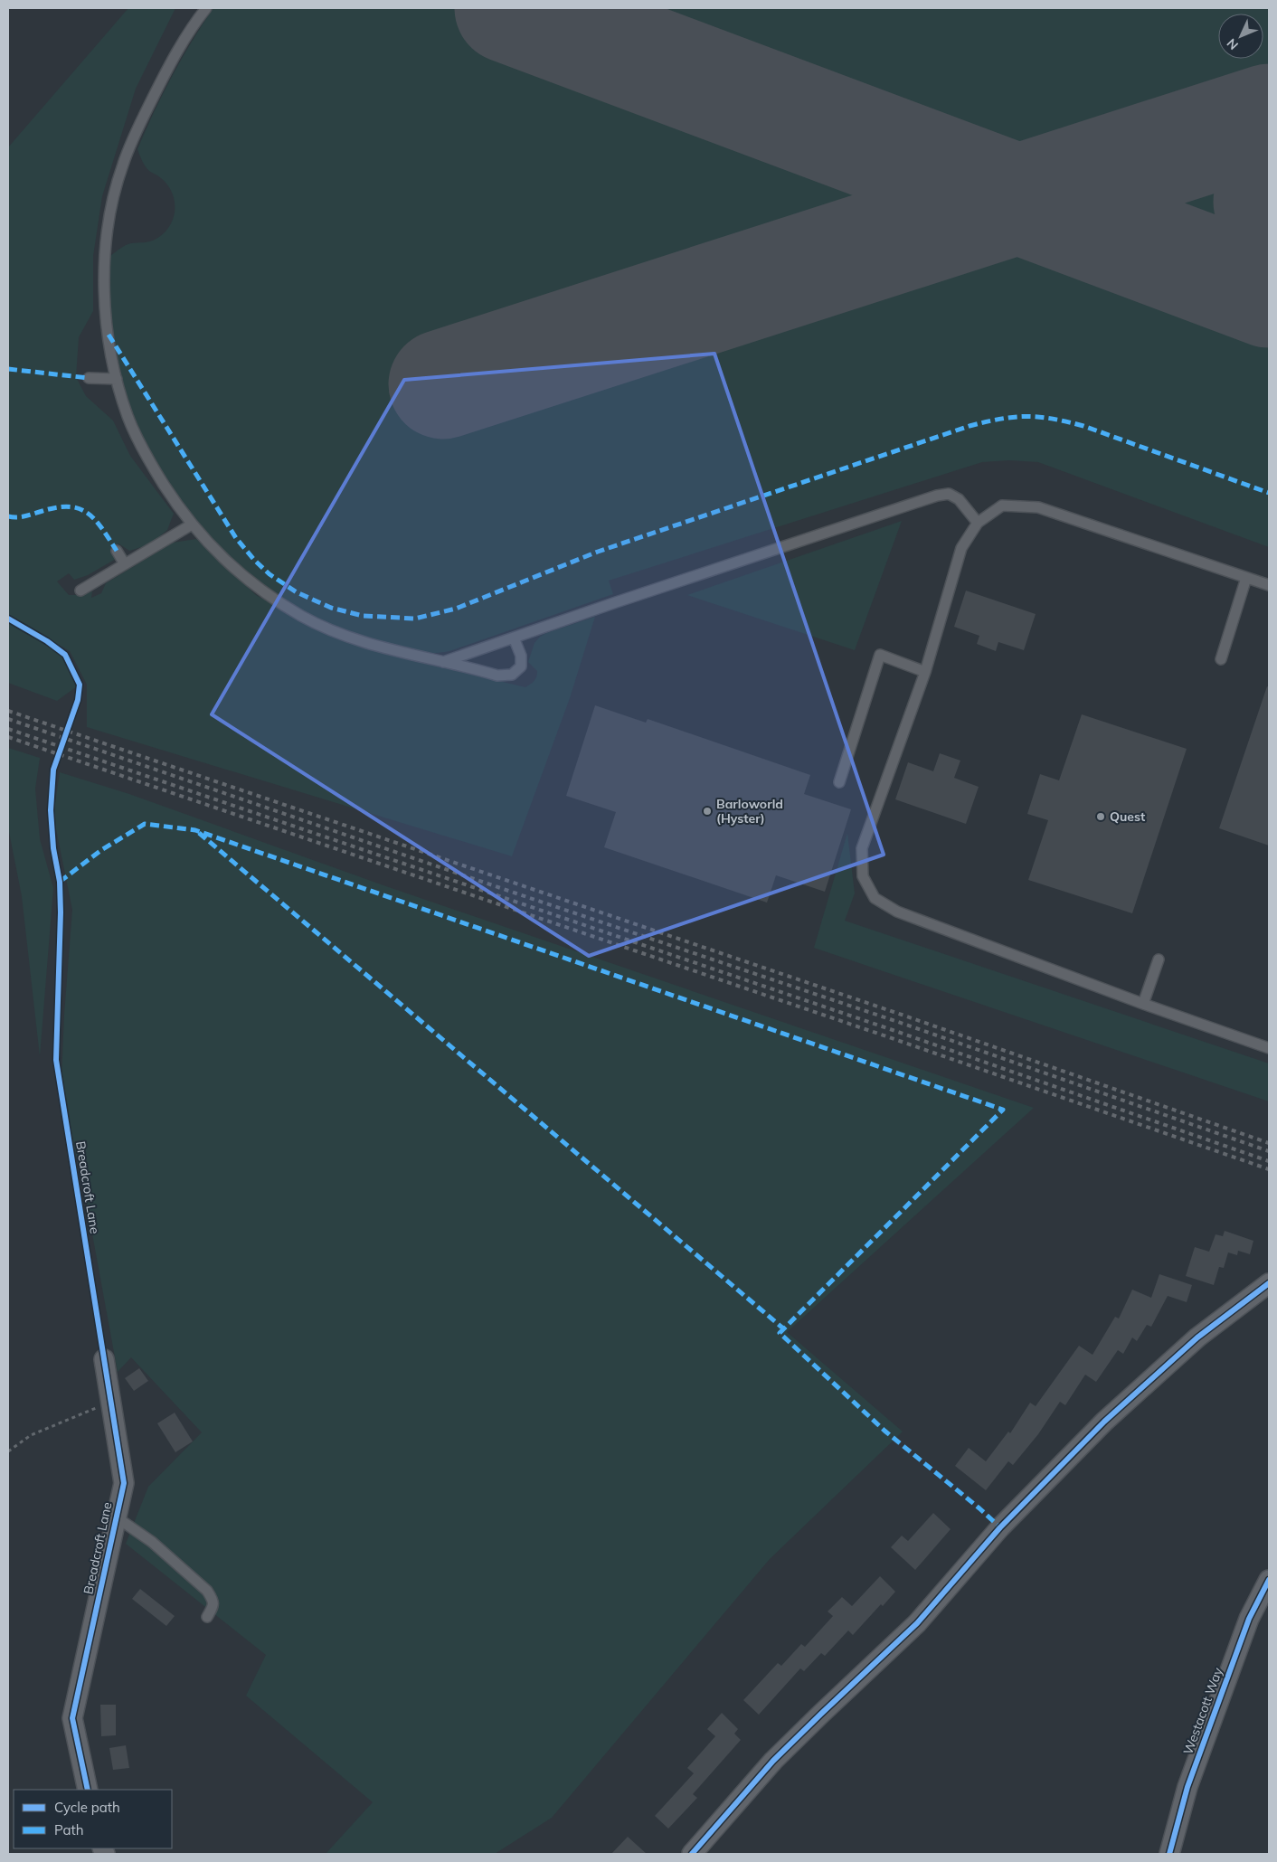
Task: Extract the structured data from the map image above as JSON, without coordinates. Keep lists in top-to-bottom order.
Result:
{
  "streets": {
    "street": ["Breadcroft Lane", "Westacott Way"]
  },
  "places": ["Barloworld (Hyster)", "Quest"],
  "legend": ["Cycle path", "Path"],
  "north": "bottom left"
}
